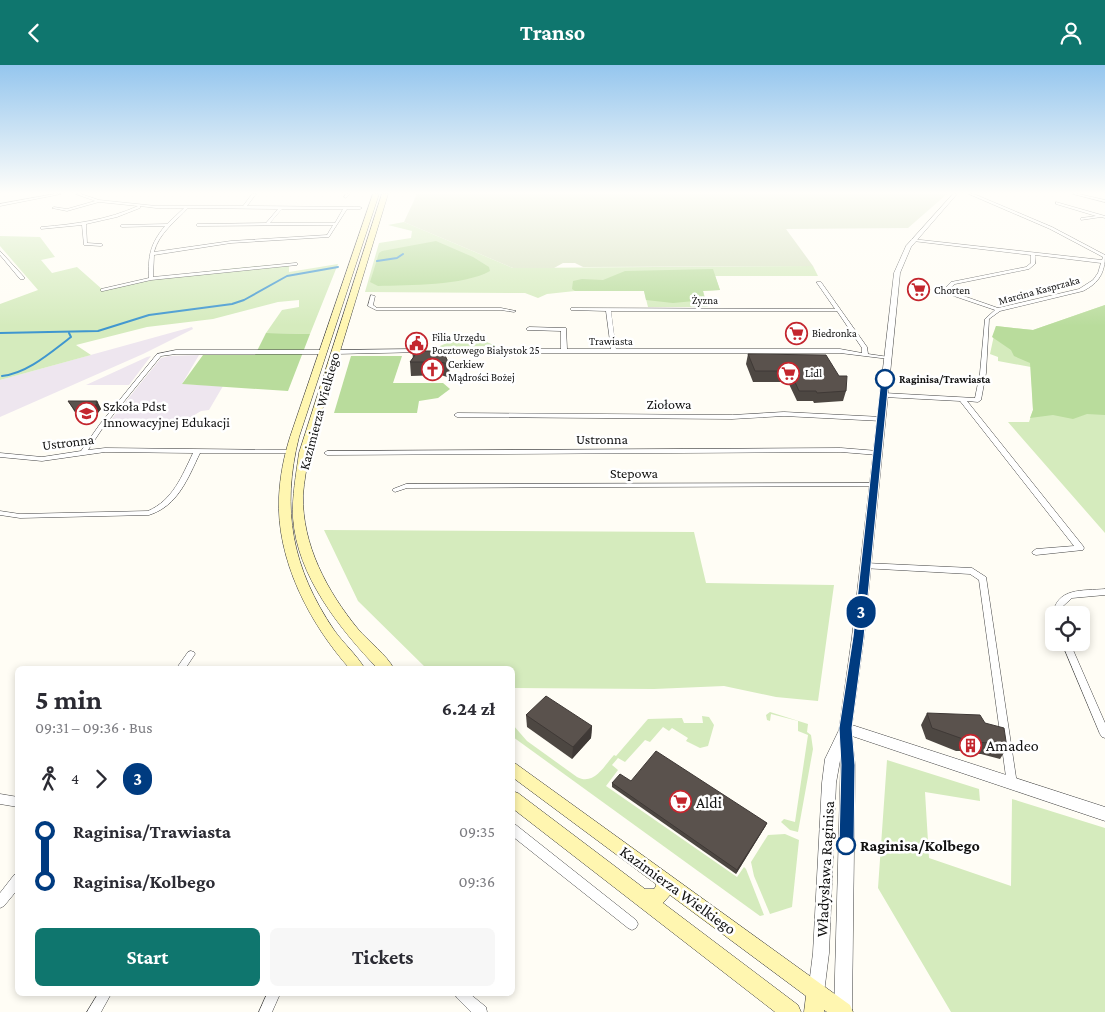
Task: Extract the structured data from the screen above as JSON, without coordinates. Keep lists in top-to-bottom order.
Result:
{
  "streets": {
    "main road": ["Kazimierza Wielkiego"],
    "street": [
      "Marcina Kasprzaka",
      "Żyzna",
      "Trawiasta",
      "Ziołowa",
      "Ustronna",
      "Stepowa",
      "Władysława Raginisa"
    ]
  },
  "crossings": [
    ["Marcina Kasprzaka", "Władysława Raginisa"],
    ["Trawiasta", "Kazimierza Wielkiego"],
    ["Trawiasta", "Władysława Raginisa"],
    ["Ziołowa", "Władysława Raginisa"],
    ["Kazimierza Wielkiego", "Ustronna"],
    ["Kazimierza Wielkiego", "Władysława Raginisa"],
    ["Ustronna", "Władysława Raginisa"],
    ["Stepowa", "Władysława Raginisa"]
  ],
  "places": {
    "supermarket": [
      "Chorten",
      "Biedronka",
      "Lidl",
      "Aldi"
    ],
    "public building": ["Filia Urzędu Pocztowego Białystok 25"],
    "church": ["Cerkiew Mądrości Bożej"],
    "other": ["Raginisa/Trawiasta", "Raginisa/Kolbego"],
    "school or university": ["Szkoła Pdst Innowacyjnej Edukacji"],
    "building": ["Amadeo"]
  },
  "lines": ["bus line 3"],
  "page": {
    "header": "Transo",
    "on_map": "3",
    "heading": ["5 min", "09:31 – 09:36 · Bus", "6.24 zł"],
    "legs": ["4", "3"],
    "list": [
      {
        "name": "Raginisa/Trawiasta",
        "value": "09:35"
      },
      {
        "name": "Raginisa/Kolbego",
        "value": "09:36"
      }
    ],
    "buttons": ["Start", "Tickets"]
  }
}
